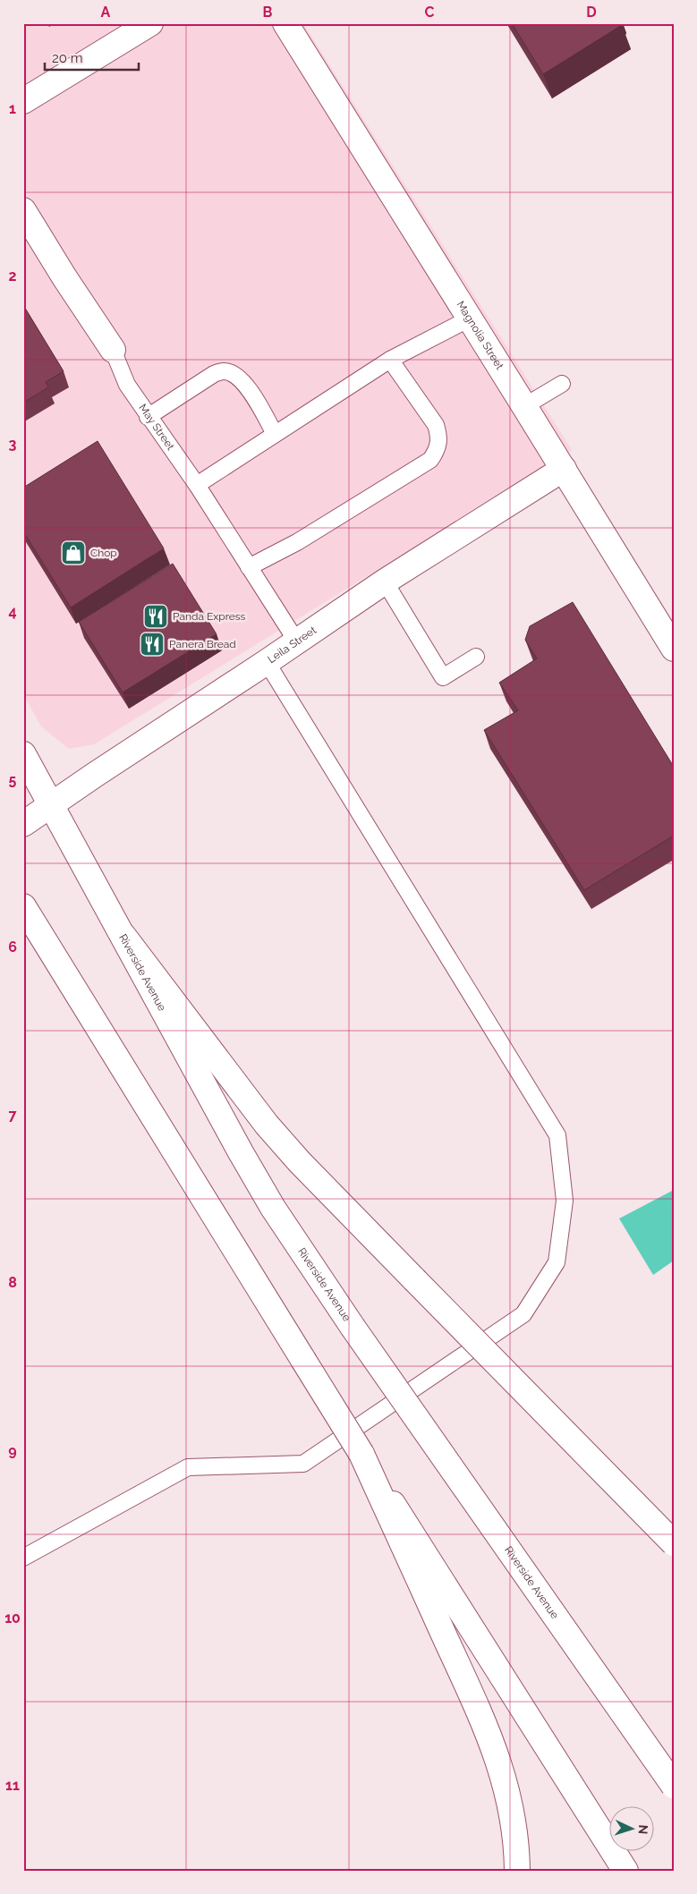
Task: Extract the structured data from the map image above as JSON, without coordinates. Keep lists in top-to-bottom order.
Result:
{
  "streets": {
    "main road": [
      "Magnolia Street",
      "May Street",
      "Leila Street",
      "Riverside Avenue"
    ]
  },
  "crossings": [
    ["Magnolia Street", "Leila Street"],
    ["May Street", "Leila Street"],
    ["Leila Street", "Riverside Avenue"]
  ],
  "places": {
    "shop": ["Chop"],
    "restaurant": ["Panda Express", "Panera Bread"]
  },
  "scale_bar": "20 m",
  "north": "right",
  "grid": {
    "columns": [
      "A",
      "B",
      "C",
      "D"
    ],
    "rows": [
      "1",
      "2",
      "3",
      "4",
      "5",
      "6",
      "7",
      "8",
      "9",
      "10",
      "11"
    ]
  }
}
